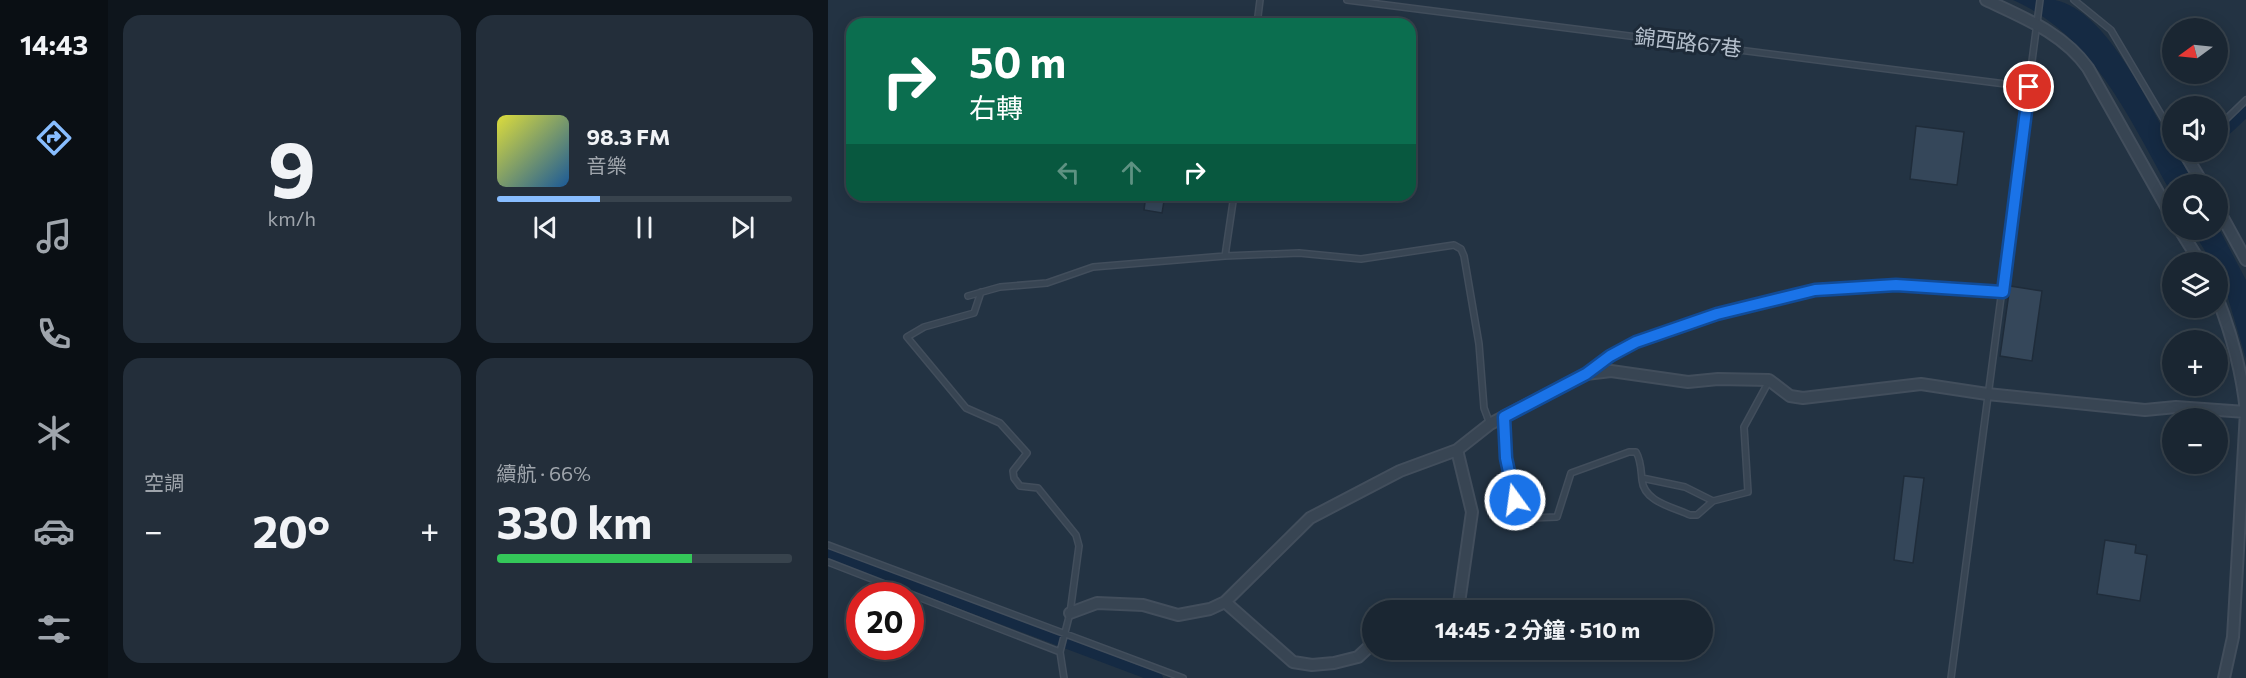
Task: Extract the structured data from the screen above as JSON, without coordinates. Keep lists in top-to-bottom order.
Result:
{
  "streets": {
    "lane": ["錦西路67巷"]
  },
  "north": "left",
  "page": {
    "tabs": "14:43",
    "tile": [
      ["9", "km/h"],
      "空調",
      ["續航 · 66%", "330 km"]
    ],
    "map_buttons": ["+", "−"],
    "turn": ["50 m", "右轉"],
    "song": ["98.3 FM", "音樂"],
    "heat": ["−", "20°", "+"],
    "limit": "20",
    "trip": "14:45 · 2 分鐘 · 510 m"
  }
}
